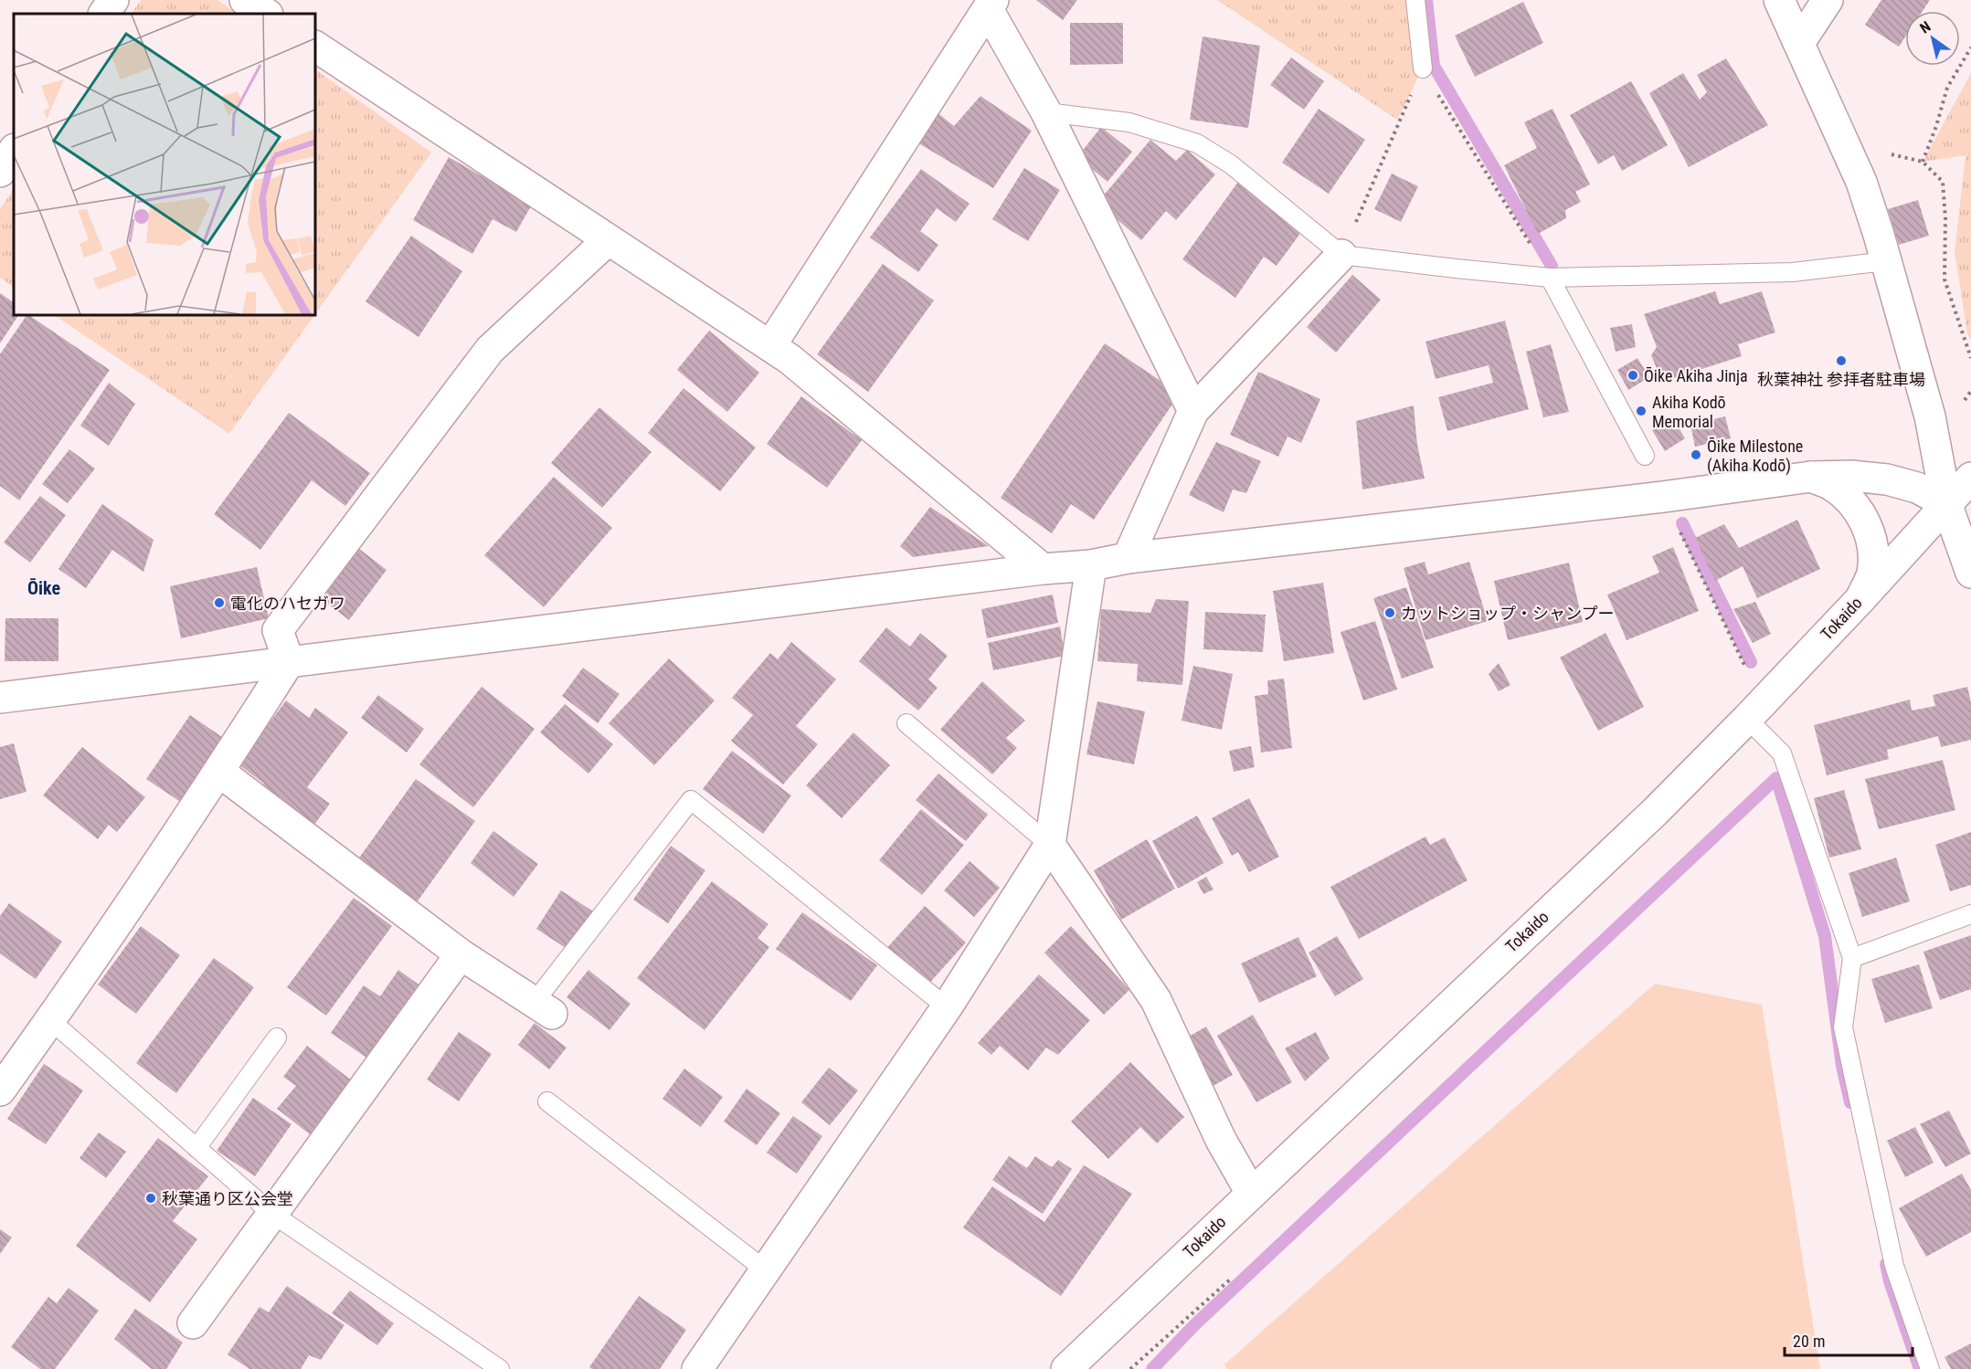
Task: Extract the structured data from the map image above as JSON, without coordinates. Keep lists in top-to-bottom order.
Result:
{
  "streets": {
    "street": ["Tokaido"]
  },
  "districts": ["Ōike"],
  "places": [
    "秋葉神社 参拝者駐車場",
    "Ōike Akiha Jinja",
    "Akiha Kodō Memorial",
    "Ōike Milestone (Akiha Kodō)",
    "電化のハセガワ",
    "カットショップ・シャンプー",
    "秋葉通り区公会堂"
  ],
  "scale_bar": "20 m",
  "north": "top left"
}
